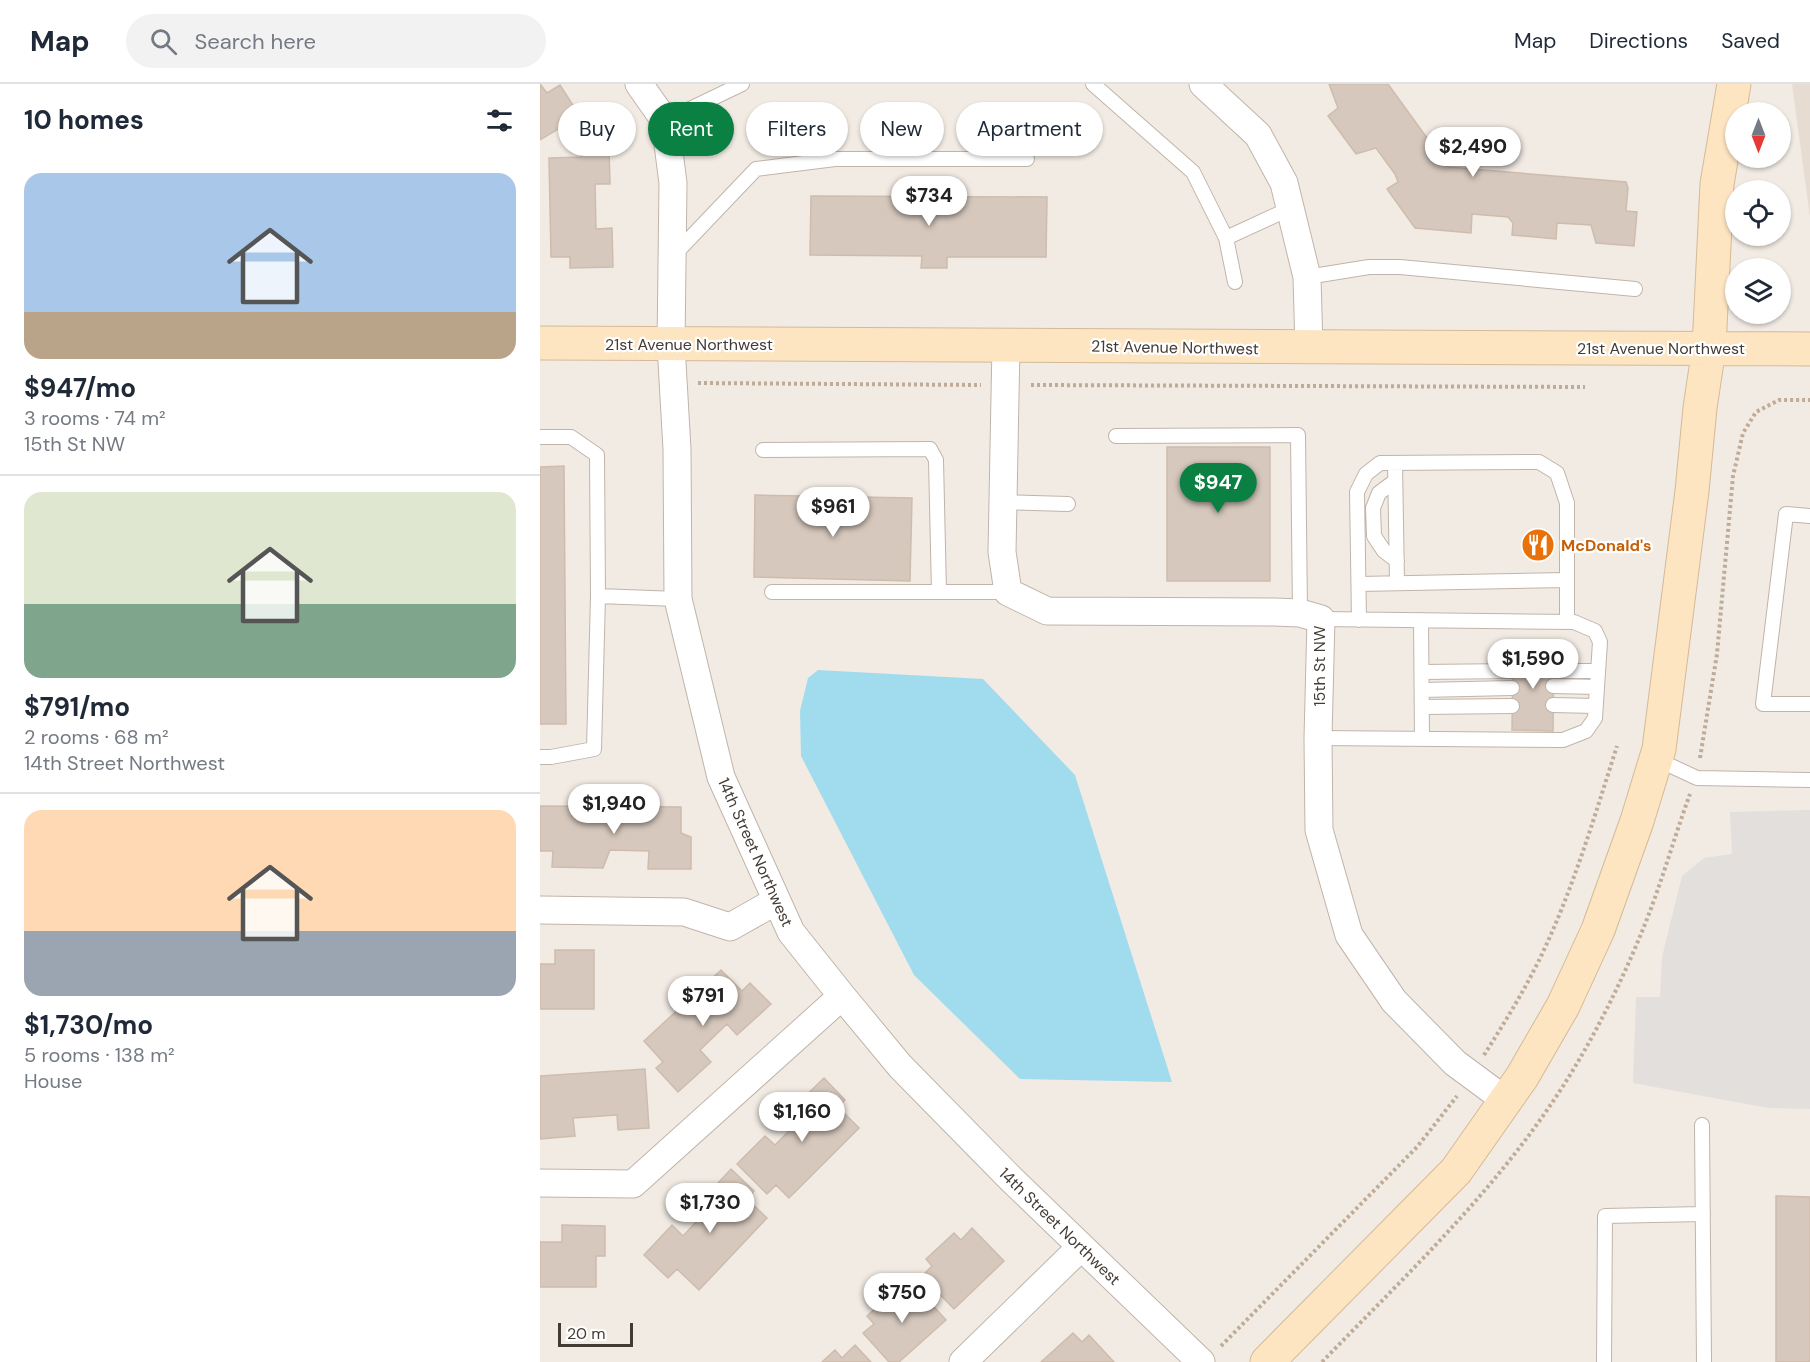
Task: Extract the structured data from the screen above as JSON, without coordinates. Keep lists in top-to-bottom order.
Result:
{
  "streets": {
    "street": ["21st Avenue Northwest", "15th St NW", "14th Street Northwest"]
  },
  "crossings": [
    ["21st Avenue Northwest", "14th Street Northwest"]
  ],
  "places": {
    "restaurant": ["McDonald's"]
  },
  "scale_bar": "20 m",
  "north": "bottom",
  "page": {
    "header": "Map",
    "search": "Search here",
    "nav": ["Map", "Directions", "Saved"],
    "heading": "10 homes",
    "chip": [
      "Buy",
      "Rent",
      "Filters",
      "New",
      "Apartment"
    ],
    "price": [
      "$2,490",
      "$734",
      "$947",
      "$961",
      "$1,590",
      "$1,940",
      "$791",
      "$1,160",
      "$1,730",
      "$750"
    ],
    "list": [
      {
        "name": "$947/mo",
        "note": "3 rooms · 74 m² · 15th St NW"
      },
      {
        "name": "$791/mo",
        "note": "2 rooms · 68 m² · 14th Street Northwest"
      },
      {
        "name": "$1,730/mo",
        "note": "5 rooms · 138 m² · House"
      }
    ],
    "scale": "20 m"
  }
}
